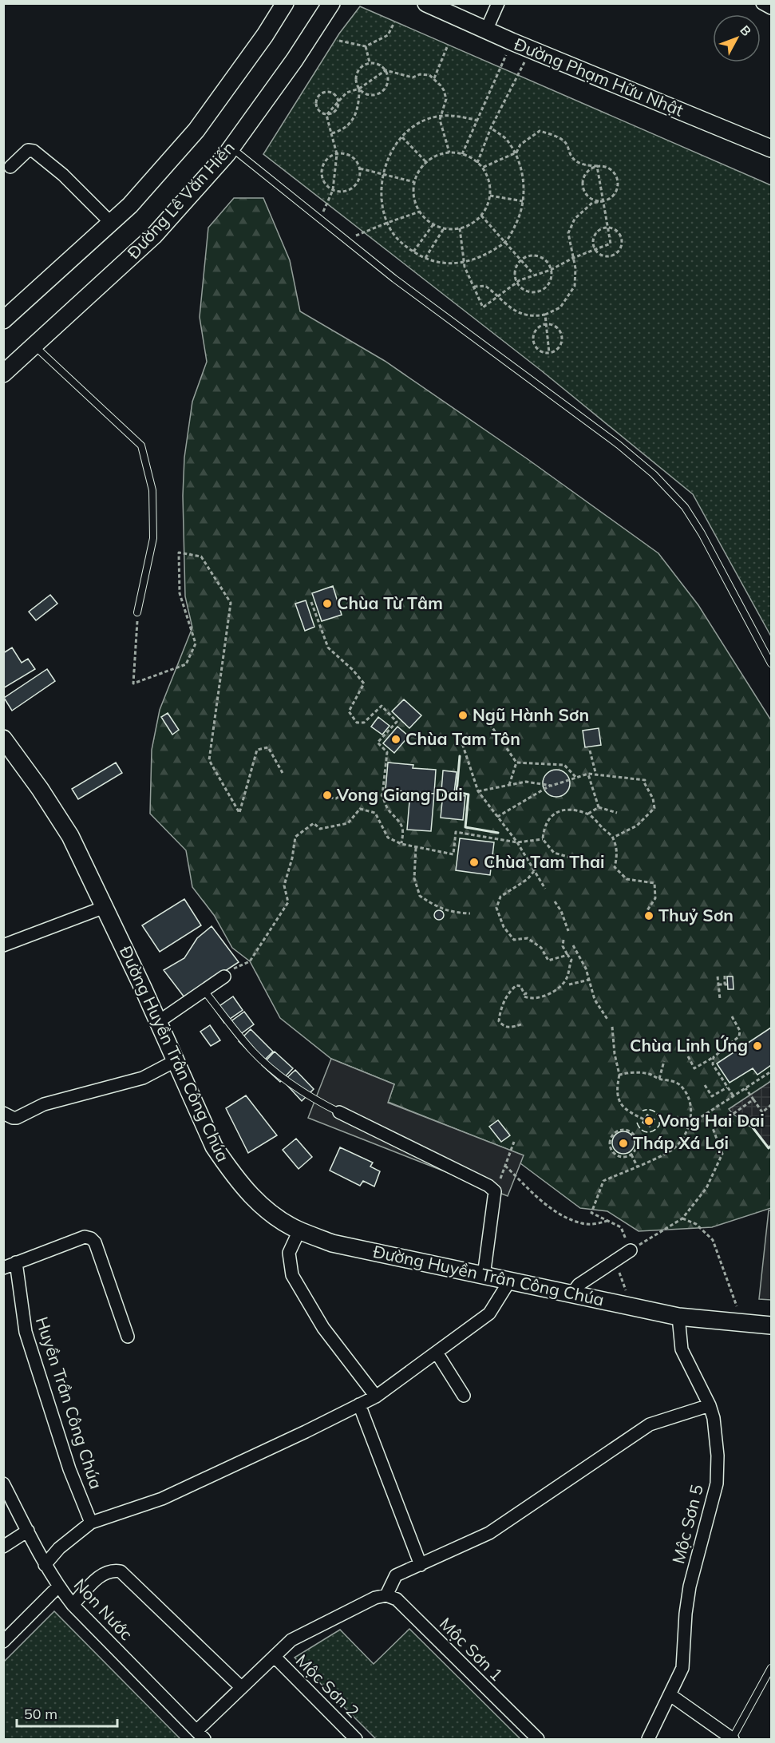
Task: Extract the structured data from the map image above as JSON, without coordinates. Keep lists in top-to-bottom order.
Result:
{
  "streets": {
    "street": [
      "Đường Phạm Hữu Nhật",
      "Đường Lê Văn Hiến",
      "Đường Huyền Trân Công Chúa",
      "Huyền Trần Công Chúa",
      "Mộc Sơn 5",
      "Non Nước",
      "Mộc Sơn 1",
      "Mộc Sơn 2"
    ]
  },
  "crossings": [
    ["Đường Huyền Trân Công Chúa", "Mộc Sơn 5"]
  ],
  "places": [
    "Chùa Từ Tâm",
    "Ngũ Hành Sơn",
    "Chùa Tam Tôn",
    "Vong Giang Dai",
    "Chùa Tam Thai",
    "Thuỷ Sơn",
    "Chùa Linh Ứng",
    "Vong Hai Dai",
    "Tháp Xá Lợi"
  ],
  "scale_bar": "50 m",
  "north": "top right"
}
